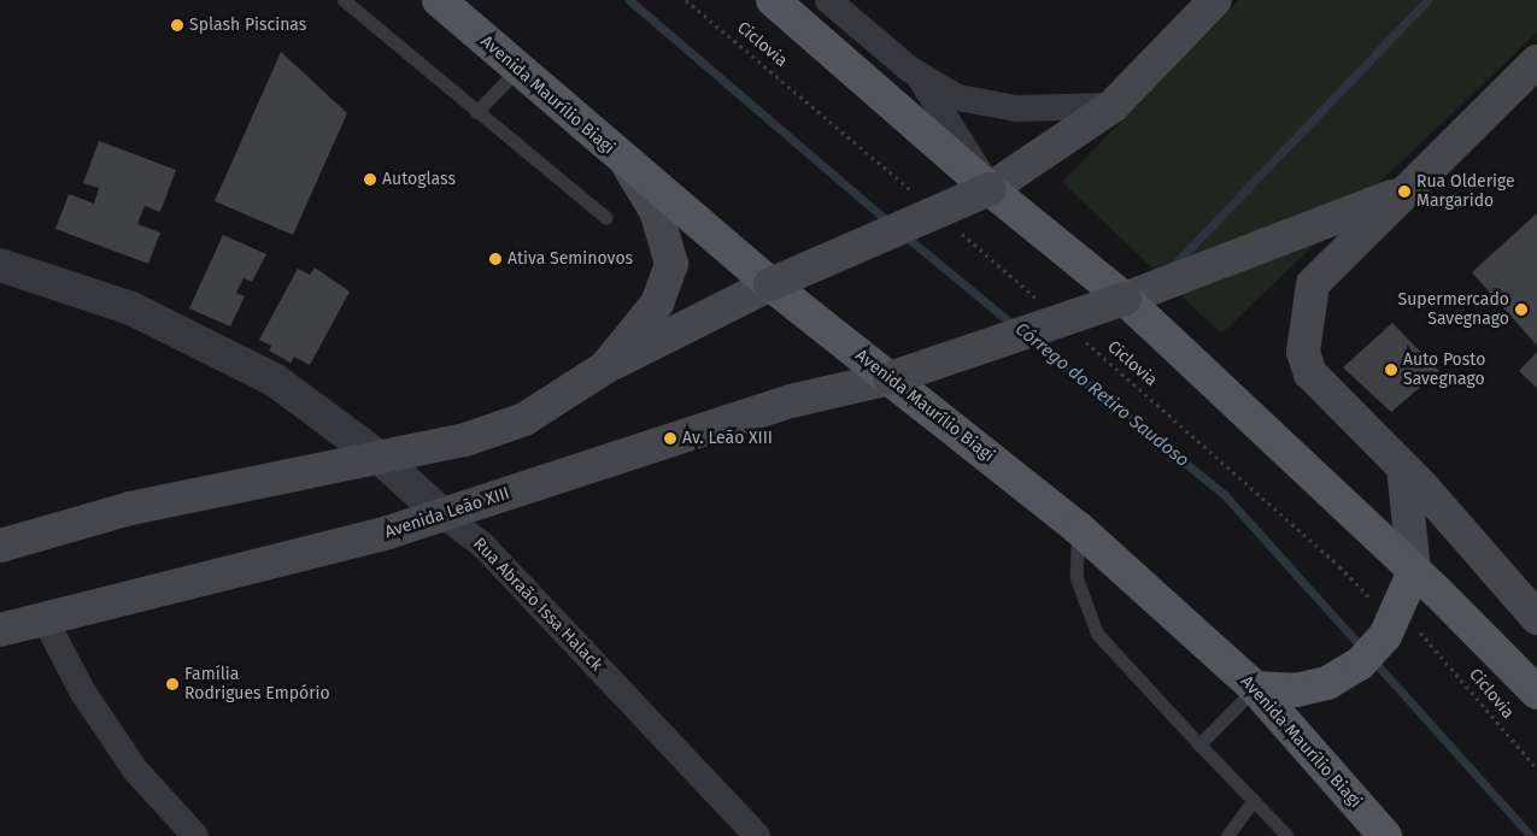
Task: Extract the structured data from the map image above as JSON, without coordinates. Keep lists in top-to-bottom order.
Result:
{
  "streets": {
    "main road": ["Avenida Maurílio Biagi", "Avenida Leão XIII"],
    "street": ["Rua Abraão Issa Halack"],
    "path": ["Ciclovia"]
  },
  "crossings": [
    ["Avenida Maurílio Biagi", "Avenida Leão XIII"],
    ["Avenida Leão XIII", "Rua Abraão Issa Halack"]
  ],
  "water": ["Córrego do Retiro Saudoso"],
  "places": [
    "Splash Piscinas",
    "Autoglass",
    "Rua Olderige Margarido",
    "Ativa Seminovos",
    "Supermercado Savegnago",
    "Auto Posto Savegnago",
    "Av. Leão XIII",
    "Família Rodrigues Empório"
  ]
}
